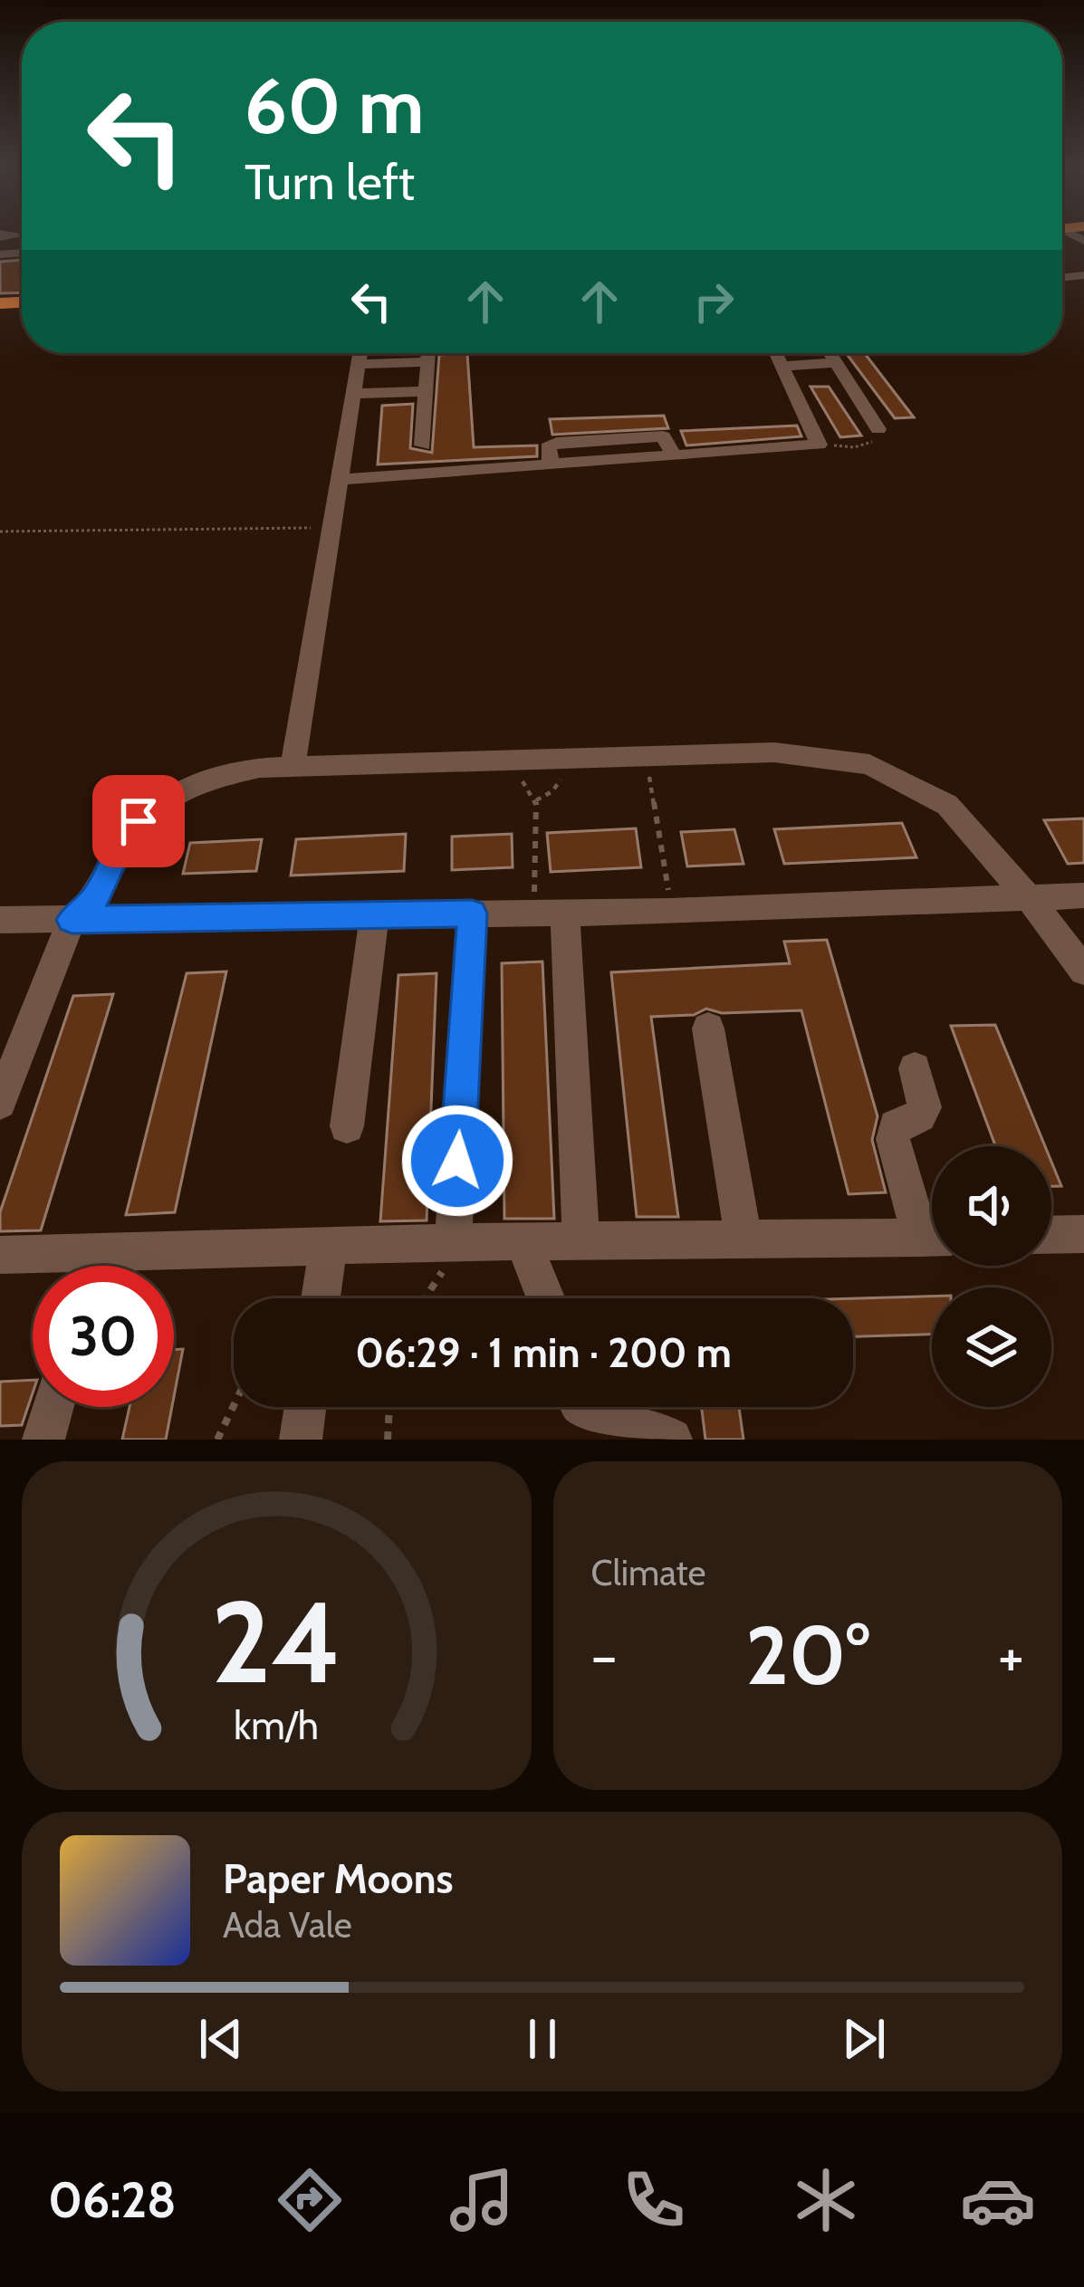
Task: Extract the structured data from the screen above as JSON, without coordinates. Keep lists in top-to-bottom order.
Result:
{
  "page": {
    "turn": ["60 m", "Turn left"],
    "limit": "30",
    "trip": "06:29 · 1 min · 200 m",
    "tile": "Climate",
    "heat": ["−", "20°", "+"],
    "song": ["Paper Moons", "Ada Vale"],
    "tabs": "06:28",
    "gauge": ["24", "km/h"]
  }
}
